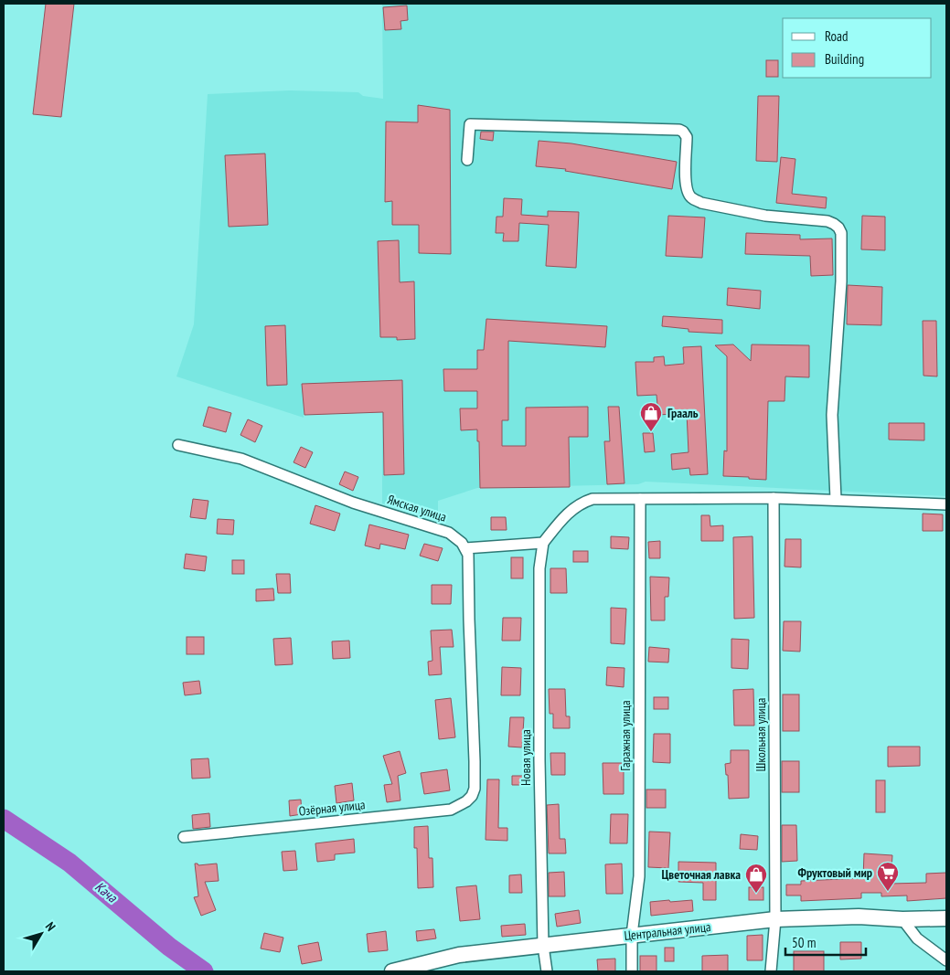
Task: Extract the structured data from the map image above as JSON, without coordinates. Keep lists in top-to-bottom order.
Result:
{
  "streets": {
    "street": [
      "Ямская улица",
      "Школьная улица",
      "Гаражная улица",
      "Новая улица",
      "Озёрная улица",
      "Центральная улица"
    ]
  },
  "crossings": [
    ["Ямская улица", "Озёрная улица"],
    ["Школьная улица", "Центральная улица"],
    ["Гаражная улица", "Центральная улица"],
    ["Новая улица", "Центральная улица"]
  ],
  "water": ["Кача"],
  "places": {
    "shop": ["Грааль", "Цветочная лавка"],
    "supermarket": ["Фруктовый мир"]
  },
  "legend": ["Road", "Building"],
  "scale_bar": "50 m",
  "north": "top right"
}
